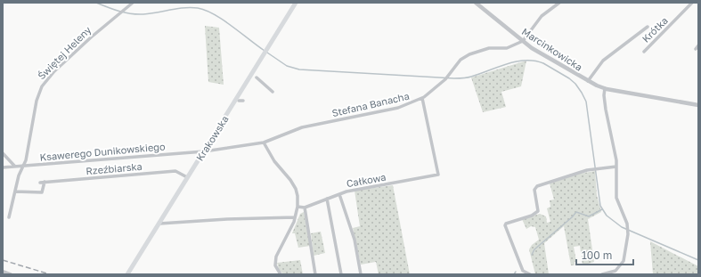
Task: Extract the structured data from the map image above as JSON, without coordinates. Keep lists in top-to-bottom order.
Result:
{
  "streets": {
    "main road": ["Krakowska"],
    "street": [
      "Krótka",
      "Marcinkowicka",
      "Świętej Heleny",
      "Stefana Banacha",
      "Ksawerego Dunikowskiego",
      "Rzeźbiarska",
      "Całkowa"
    ]
  },
  "crossings": [
    ["Marcinkowicka", "Stefana Banacha"],
    ["Świętej Heleny", "Ksawerego Dunikowskiego"],
    ["Świętej Heleny", "Rzeźbiarska"],
    ["Stefana Banacha", "Krakowska"],
    ["Stefana Banacha", "Ksawerego Dunikowskiego"],
    ["Stefana Banacha", "Całkowa"],
    ["Krakowska", "Ksawerego Dunikowskiego"],
    ["Krakowska", "Rzeźbiarska"]
  ],
  "scale_bar": "100 m"
}
